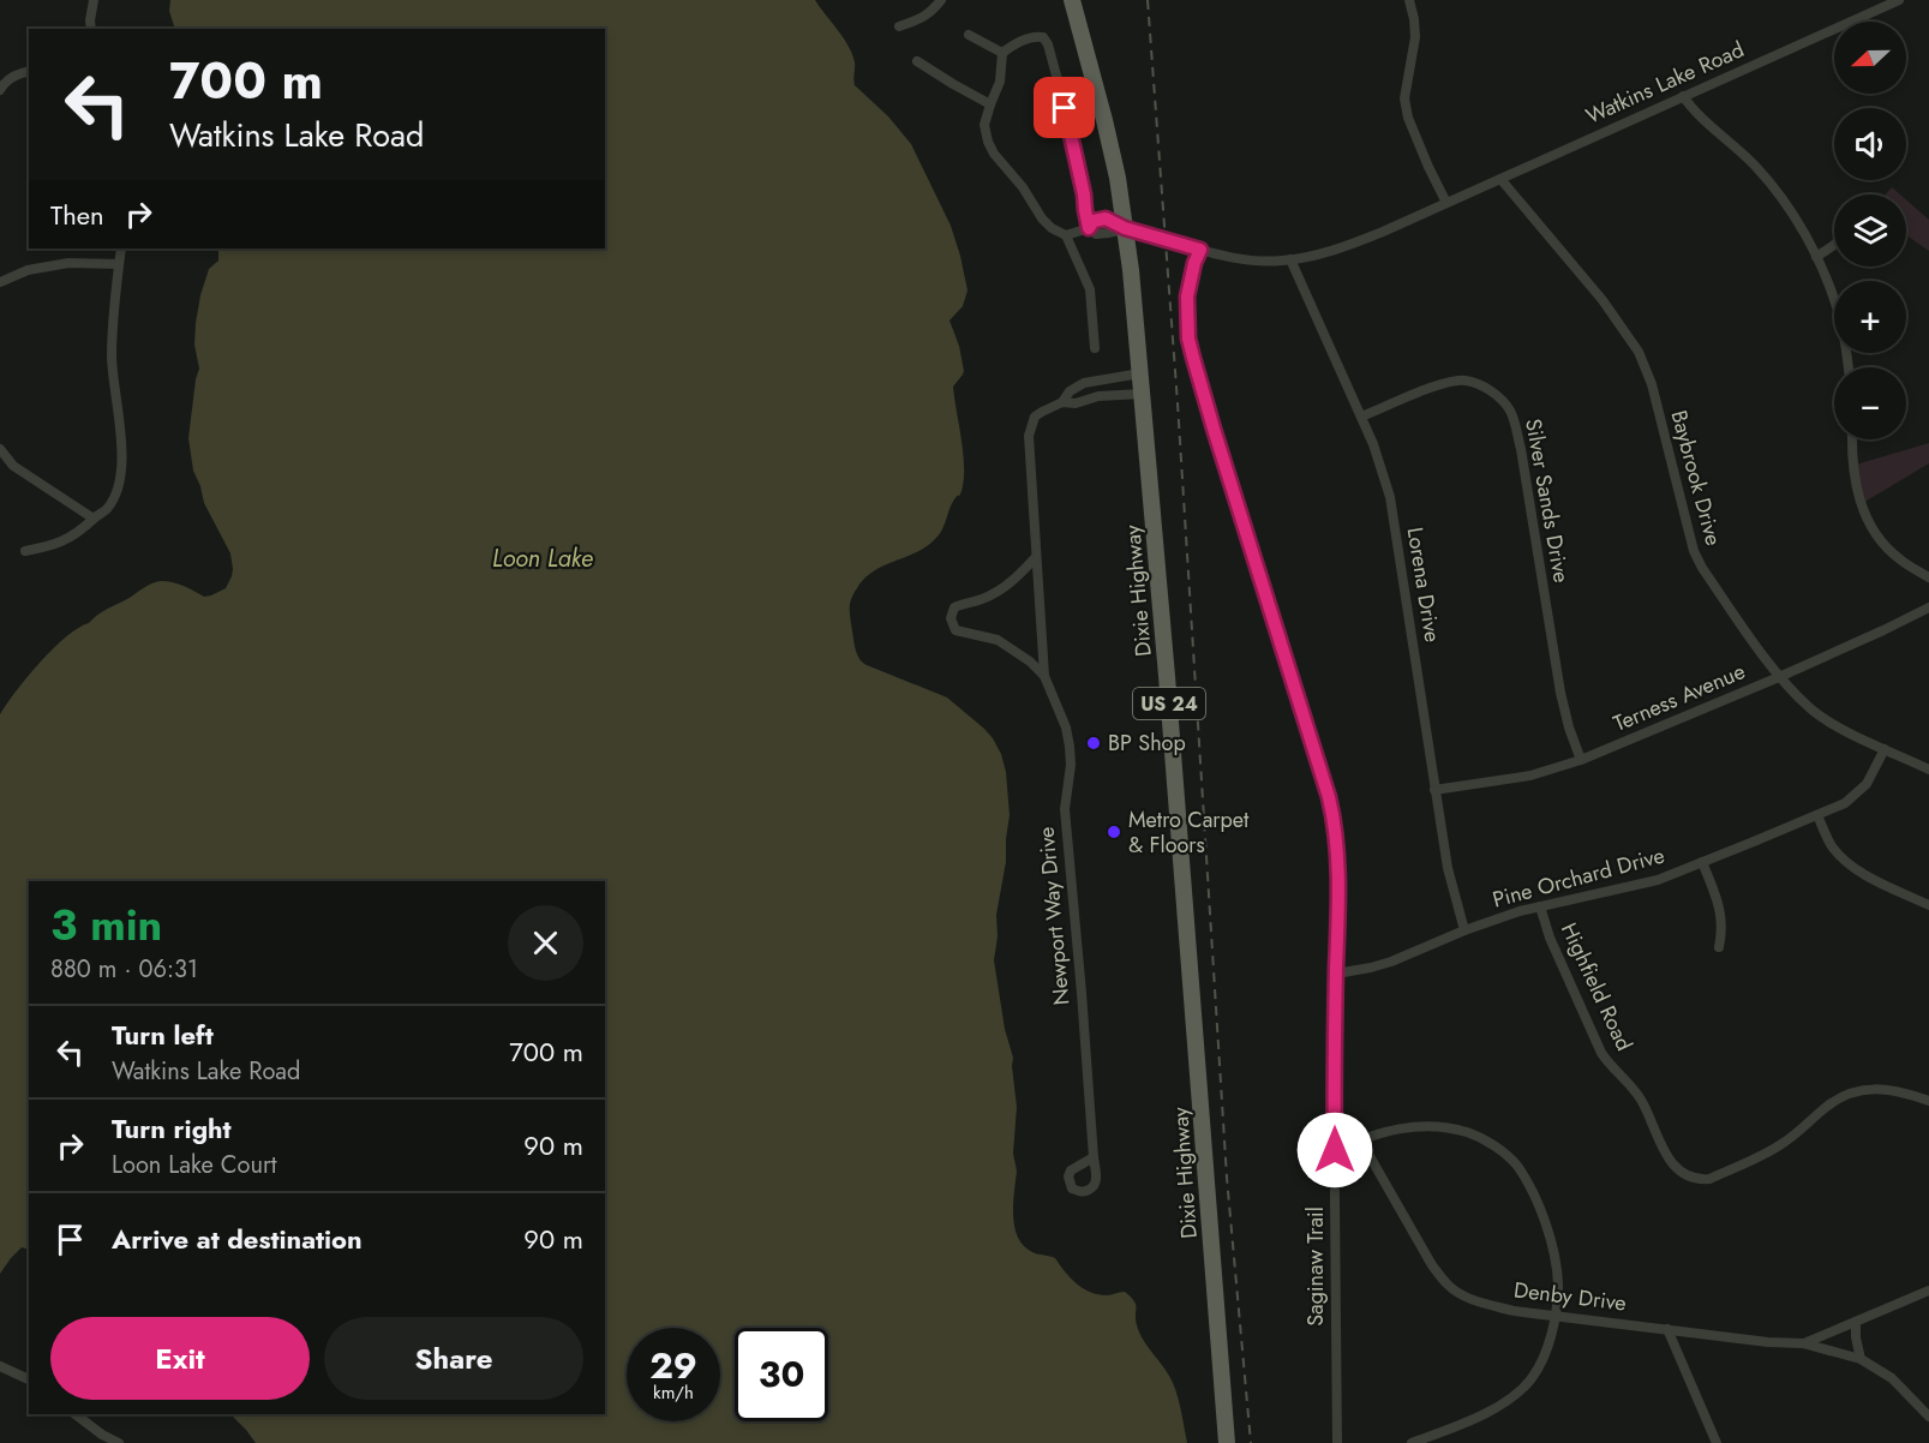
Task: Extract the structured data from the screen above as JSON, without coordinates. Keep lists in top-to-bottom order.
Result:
{
  "streets": {
    "main road": ["Dixie Highway", "US 24"],
    "street": [
      "Watkins Lake Road",
      "Baybrook Drive",
      "Silver Sands Drive",
      "Lorena Drive",
      "Terness Avenue",
      "Pine Orchard Drive",
      "Newport Way Drive",
      "Highfield Road",
      "Saginaw Trail",
      "Denby Drive"
    ]
  },
  "crossings": [
    ["Watkins Lake Road", "Baybrook Drive"],
    ["Watkins Lake Road", "Lorena Drive"],
    ["Watkins Lake Road", "Dixie Highway"],
    ["Watkins Lake Road", "Saginaw Trail"],
    ["Baybrook Drive", "Terness Avenue"],
    ["Baybrook Drive", "Pine Orchard Drive"],
    ["Silver Sands Drive", "Lorena Drive"],
    ["Silver Sands Drive", "Terness Avenue"],
    ["Lorena Drive", "Terness Avenue"],
    ["Lorena Drive", "Pine Orchard Drive"],
    ["Dixie Highway", "Newport Way Drive"],
    ["Pine Orchard Drive", "Highfield Road"],
    ["Pine Orchard Drive", "Saginaw Trail"]
  ],
  "water": ["Loon Lake"],
  "places": ["BP Shop", "Metro Carpet & Floors"],
  "north": "left",
  "page": {
    "map_buttons": ["+", "−"],
    "turn": ["700 m", "Watkins Lake Road"],
    "then": "Then",
    "heading": ["3 min", "880 m · 06:31"],
    "list": [
      {
        "name": "Turn left",
        "note": "Watkins Lake Road",
        "value": "700 m"
      },
      {
        "name": "Turn right",
        "note": "Loon Lake Court",
        "value": "90 m"
      },
      {
        "name": "Arrive at destination",
        "value": "90 m"
      }
    ],
    "buttons": ["Exit", "Share"],
    "speed": "29 km/h",
    "limit": "30"
  }
}
